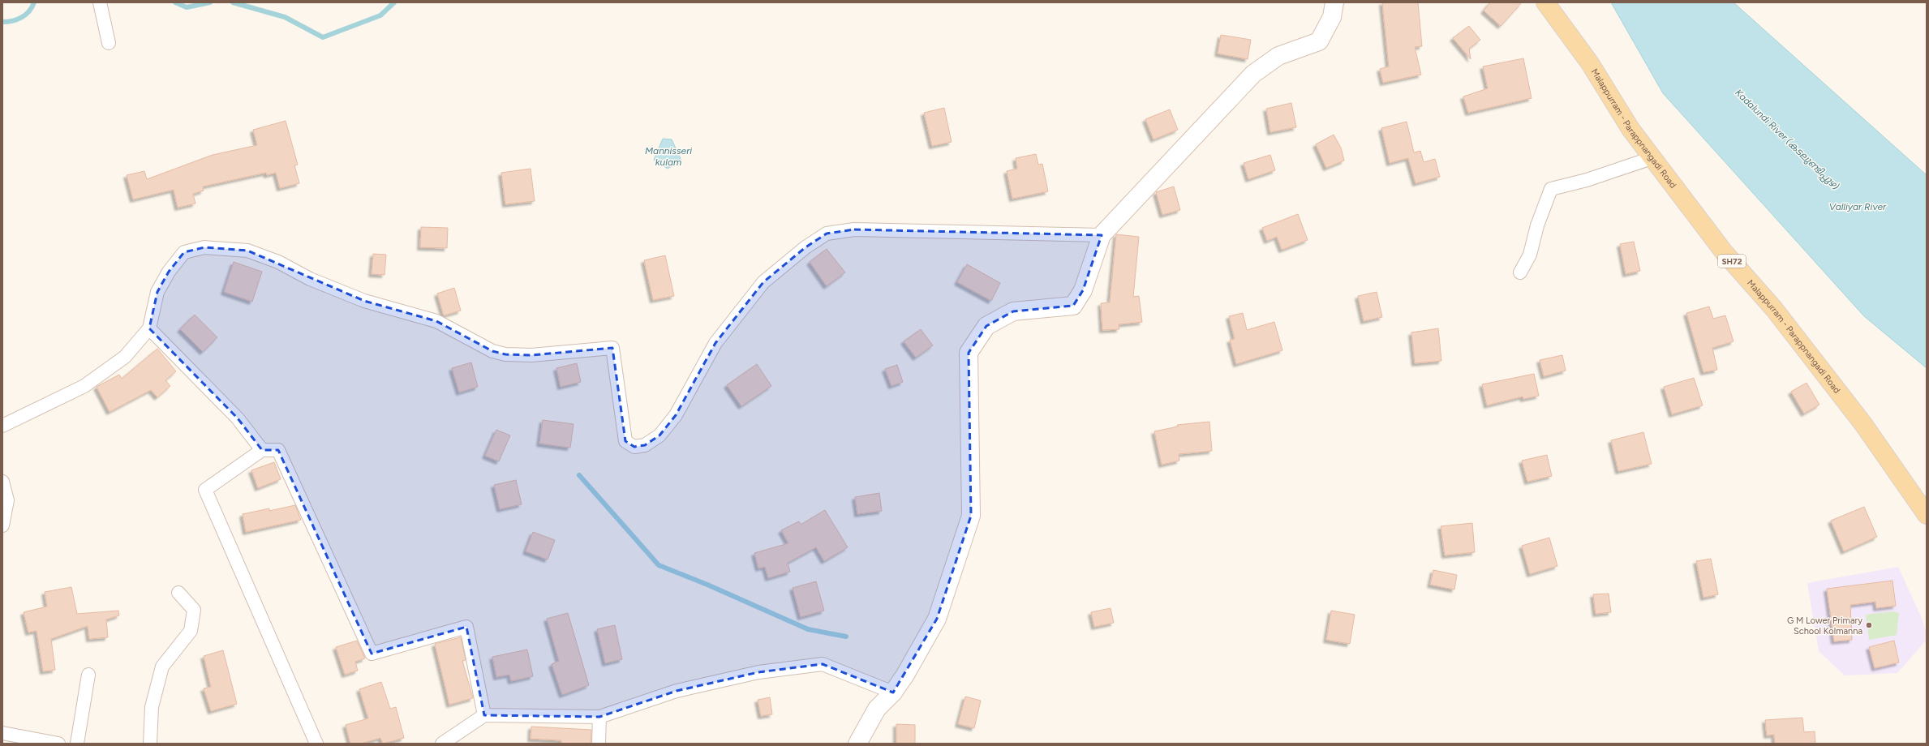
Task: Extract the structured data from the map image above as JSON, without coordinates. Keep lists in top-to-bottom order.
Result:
{
  "streets": {
    "main road": ["Malappurram - Parappnangadi Road", "SH72"]
  },
  "water": ["Kadalundi River (കടലുണ്ടിപ്പുഴ)", "Mannisseri kulam", "Valliyar River"],
  "places": ["G M Lower Primary School Kolmanna"]
}
